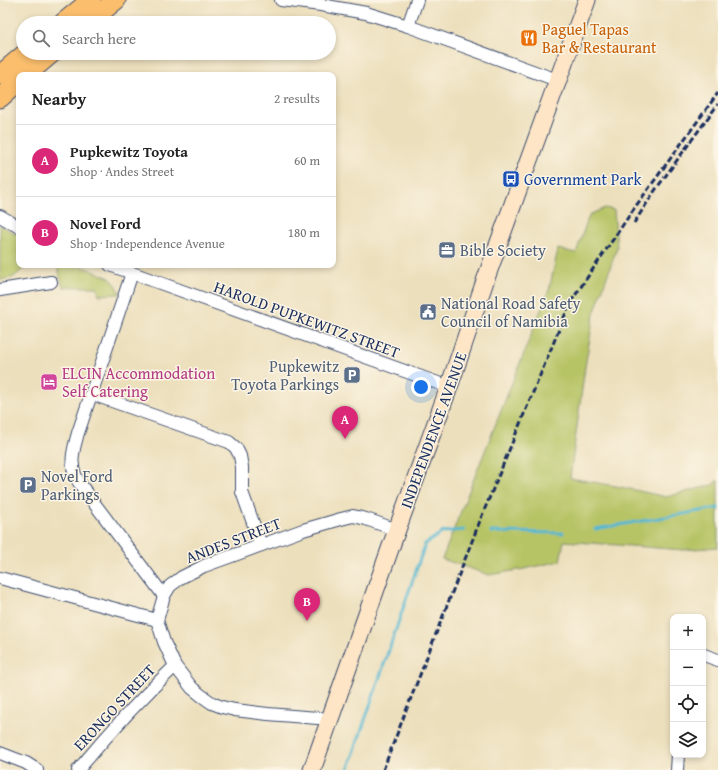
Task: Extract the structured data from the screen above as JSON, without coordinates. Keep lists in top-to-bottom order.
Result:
{
  "streets": {
    "main road": ["INDEPENDENCE AVENUE"],
    "street": ["HAROLD PUPKEWITZ STREET", "ANDES STREET", "ERONGO STREET"]
  },
  "crossings": [
    ["HAROLD PUPKEWITZ STREET", "INDEPENDENCE AVENUE"],
    ["INDEPENDENCE AVENUE", "ANDES STREET"]
  ],
  "places": {
    "restaurant": ["Paguel Tapas Bar & Restaurant"],
    "bus stop": ["Government Park"],
    "office": ["Bible Society"],
    "public building": ["National Road Safety Council of Namibia"],
    "parking": ["Pupkewitz Toyota Parkings", "Novel Ford Parkings"],
    "hotel": ["ELCIN Accommodation Self Catering"]
  },
  "page": {
    "search": "Search here",
    "heading": ["Nearby", "2 results"],
    "list": [
      {
        "mark": "A",
        "name": "Pupkewitz Toyota",
        "note": "Shop · Andes Street",
        "value": "60 m"
      },
      {
        "mark": "B",
        "name": "Novel Ford",
        "note": "Shop · Independence Avenue",
        "value": "180 m"
      }
    ],
    "pins": ["A", "B"],
    "map_buttons": ["+", "−"]
  }
}
